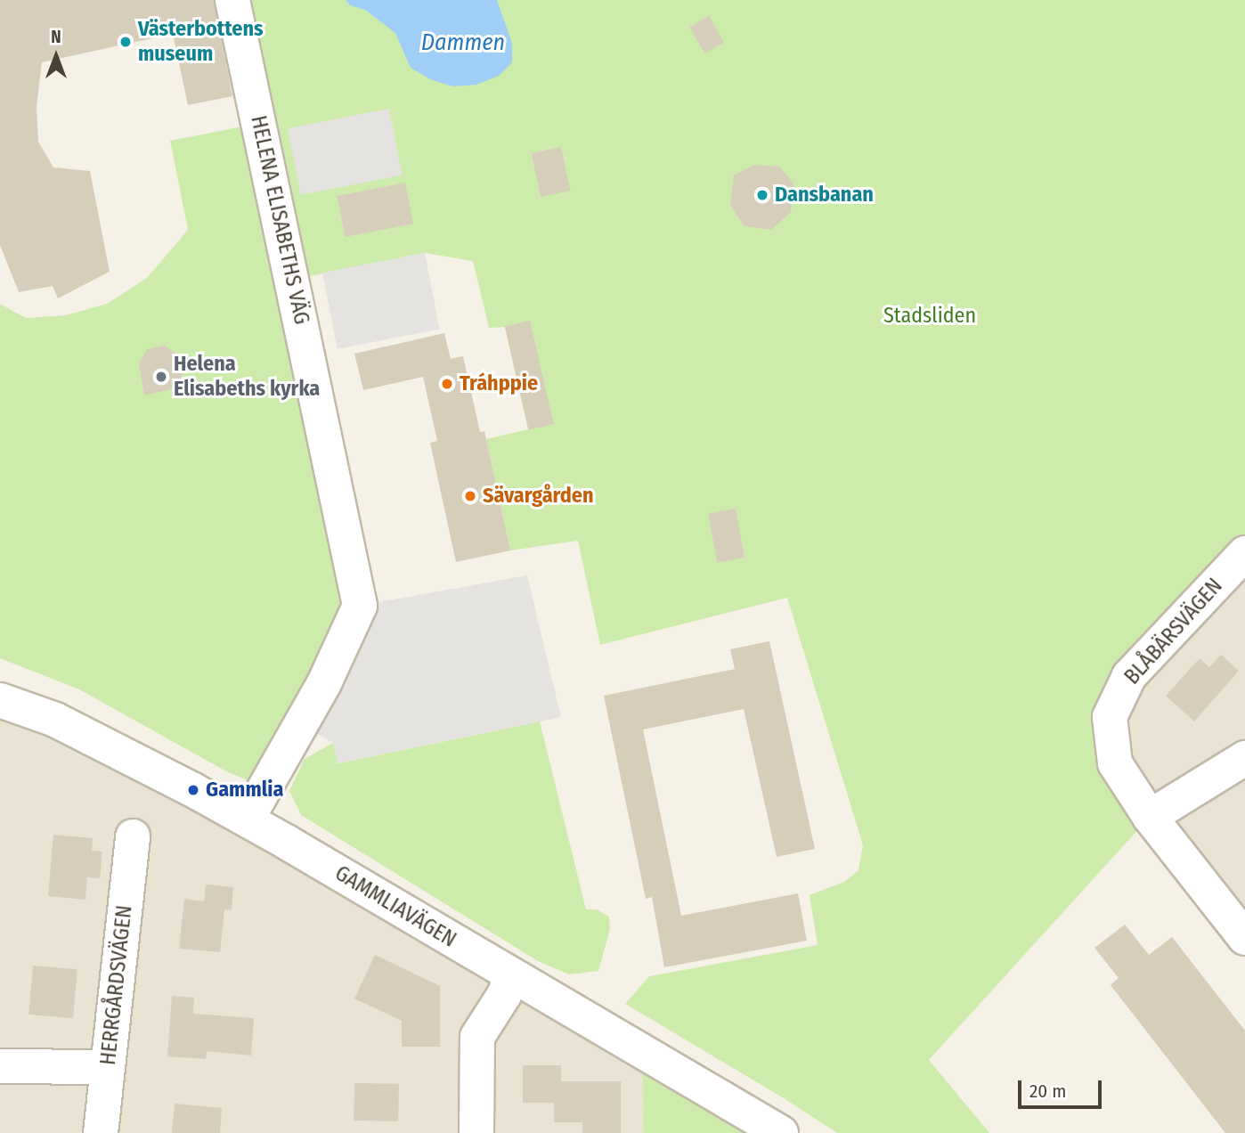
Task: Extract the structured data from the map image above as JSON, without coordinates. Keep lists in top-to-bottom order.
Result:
{
  "streets": {
    "street": [
      "HELENA ELISABETHS VÄG",
      "BLÅBÄRSVÄGEN",
      "GAMMLIAVÄGEN",
      "HERRGÅRDSVÄGEN"
    ]
  },
  "crossings": [
    ["HELENA ELISABETHS VÄG", "GAMMLIAVÄGEN"]
  ],
  "water": ["Dammen"],
  "parks": ["Stadsliden"],
  "places": [
    "Västerbottens museum",
    "Dansbanan",
    "Helena Elisabeths kyrka",
    "Tráhppie",
    "Sävargården",
    "Gammlia"
  ],
  "scale_bar": "20 m",
  "north": "top"
}
